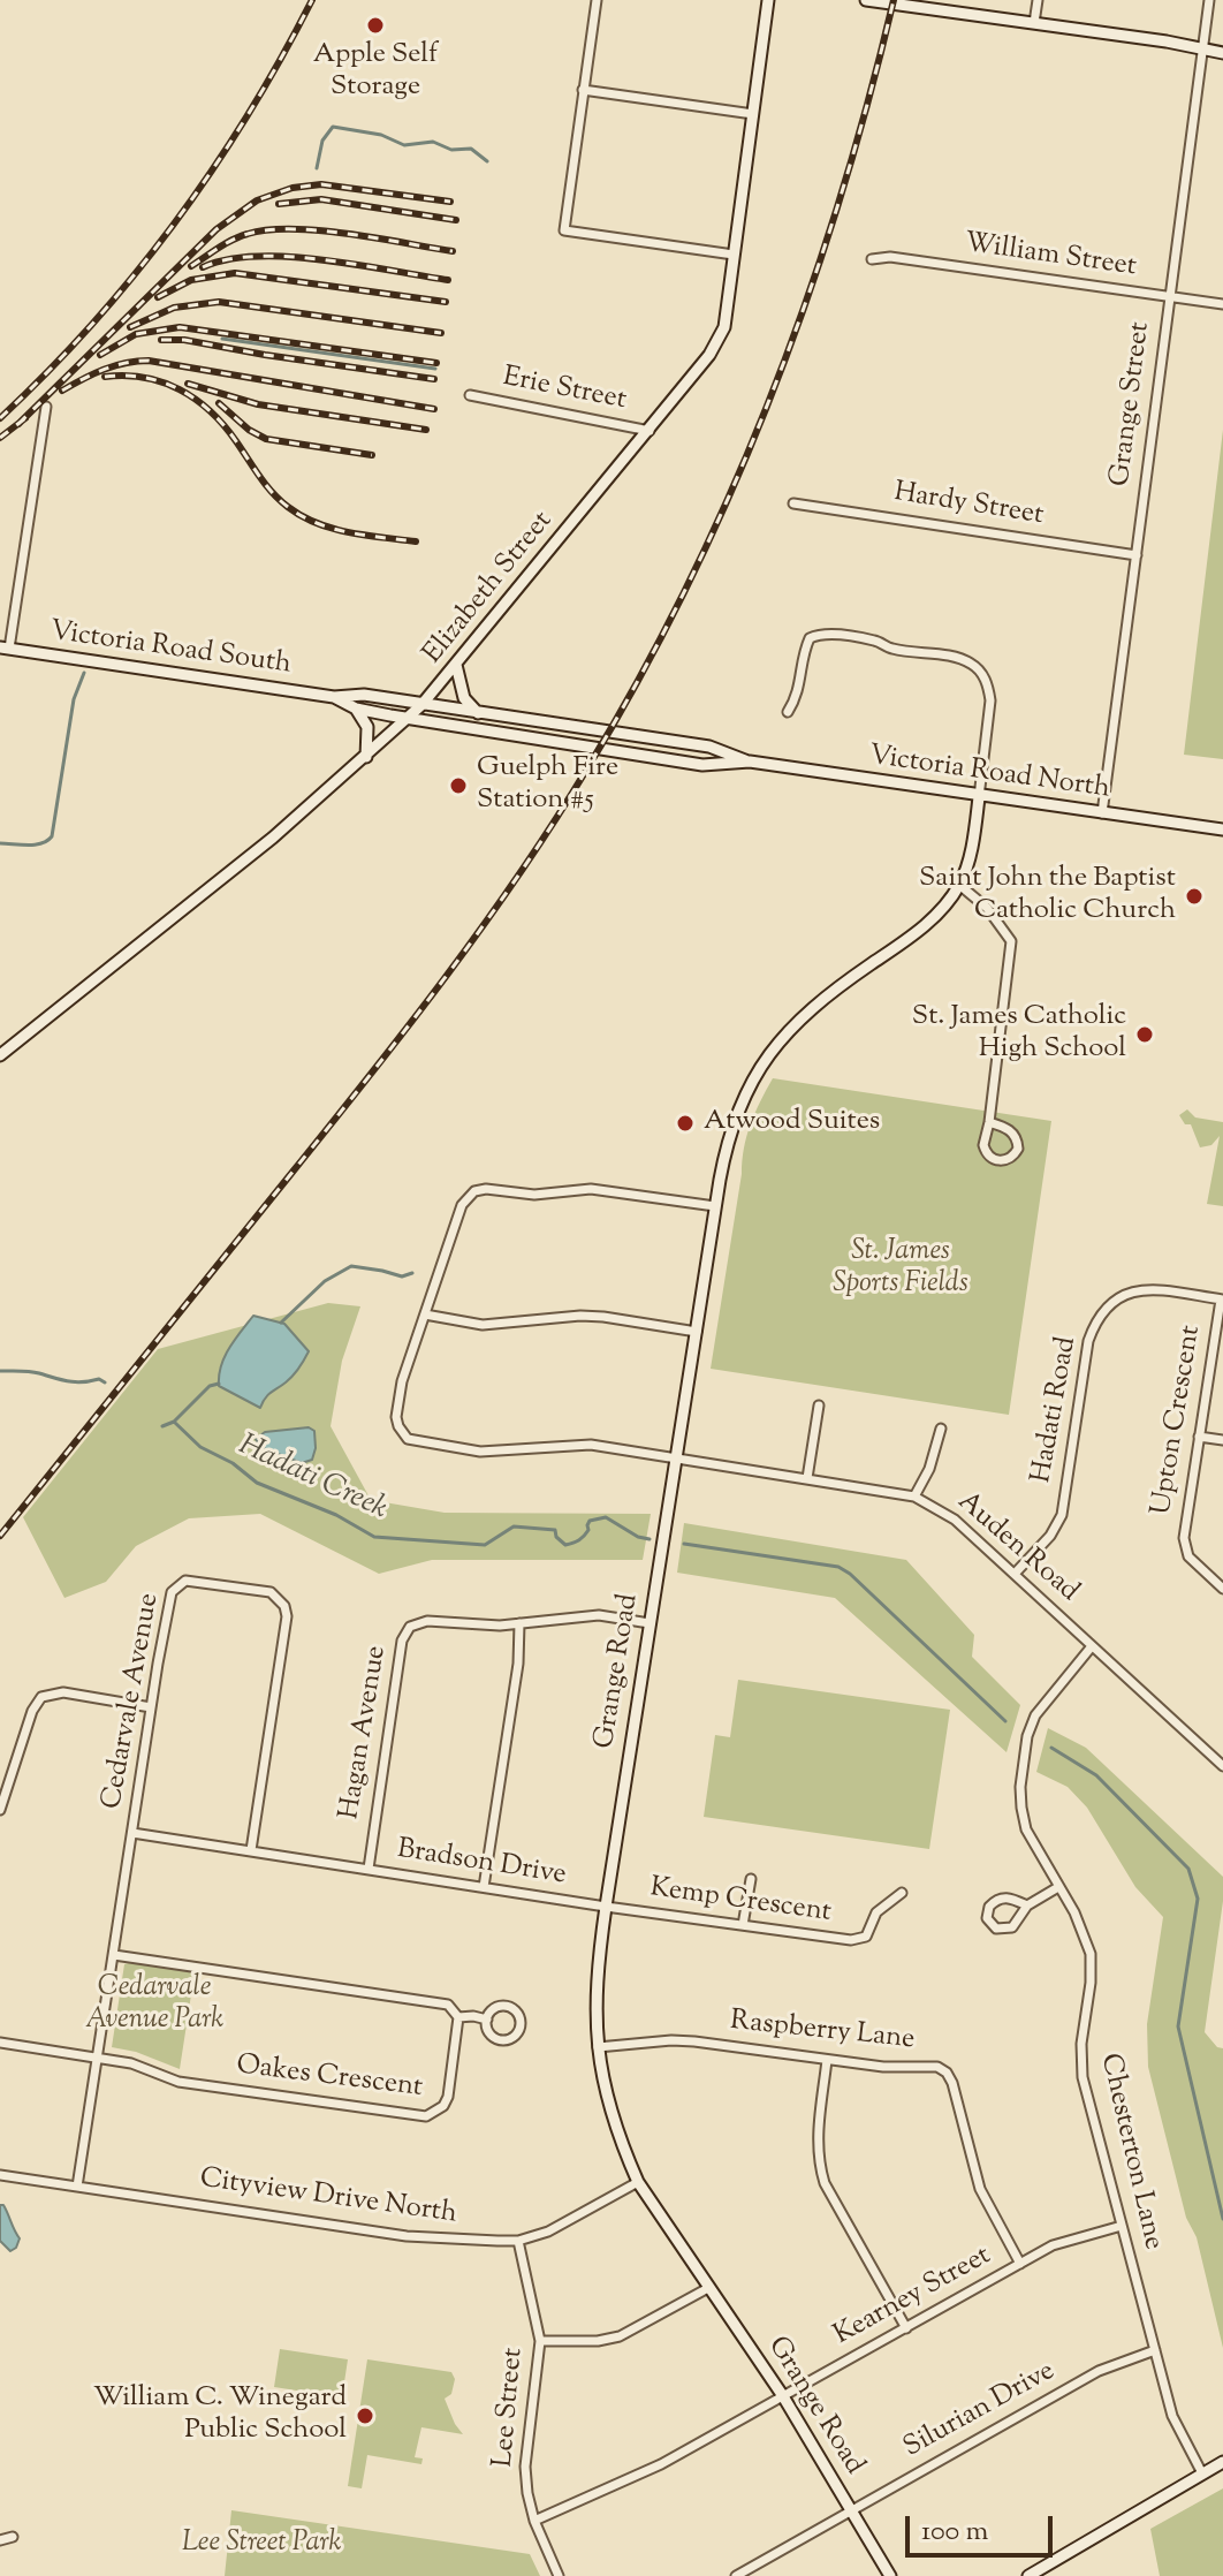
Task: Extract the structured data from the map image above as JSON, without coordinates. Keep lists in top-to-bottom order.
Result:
{
  "streets": {
    "main road": [
      "Elizabeth Street",
      "Victoria Road South",
      "Victoria Road North",
      "Grange Road"
    ],
    "street": [
      "William Street",
      "Erie Street",
      "Grange Street",
      "Hardy Street",
      "Hadati Road",
      "Upton Crescent",
      "Auden Road",
      "Cedarvale Avenue",
      "Hagan Avenue",
      "Bradson Drive",
      "Kemp Crescent",
      "Raspberry Lane",
      "Oakes Crescent",
      "Chesterton Lane",
      "Cityview Drive North",
      "Kearney Street",
      "Lee Street",
      "Silurian Drive"
    ]
  },
  "crossings": [
    ["William Street", "Grange Street"],
    ["Erie Street", "Elizabeth Street"],
    ["Grange Street", "Hardy Street"],
    ["Grange Street", "Victoria Road North"],
    ["Elizabeth Street", "Victoria Road South"],
    ["Victoria Road South", "Victoria Road North"],
    ["Victoria Road North", "Grange Road"],
    ["Hadati Road", "Upton Crescent"],
    ["Hadati Road", "Auden Road"],
    ["Auden Road", "Grange Road"],
    ["Auden Road", "Chesterton Lane"],
    ["Grange Road", "Hagan Avenue"],
    ["Grange Road", "Bradson Drive"],
    ["Grange Road", "Kemp Crescent"],
    ["Grange Road", "Raspberry Lane"],
    ["Grange Road", "Cityview Drive North"],
    ["Grange Road", "Kearney Street"],
    ["Grange Road", "Silurian Drive"],
    ["Cedarvale Avenue", "Bradson Drive"],
    ["Cedarvale Avenue", "Oakes Crescent"],
    ["Cedarvale Avenue", "Cityview Drive North"],
    ["Hagan Avenue", "Bradson Drive"],
    ["Bradson Drive", "Kemp Crescent"],
    ["Raspberry Lane", "Kearney Street"],
    ["Chesterton Lane", "Kearney Street"],
    ["Chesterton Lane", "Silurian Drive"],
    ["Cityview Drive North", "Lee Street"],
    ["Kearney Street", "Lee Street"]
  ],
  "water": ["Hadati Creek"],
  "parks": ["St. James Sports Fields", "Cedarvale Avenue Park", "Lee Street Park"],
  "places": [
    "Apple Self Storage",
    "Guelph Fire Station #5",
    "Saint John the Baptist Catholic Church",
    "St. James Catholic High School",
    "Atwood Suites",
    "William C. Winegard Public School"
  ],
  "scale_bar": "100 m"
}
